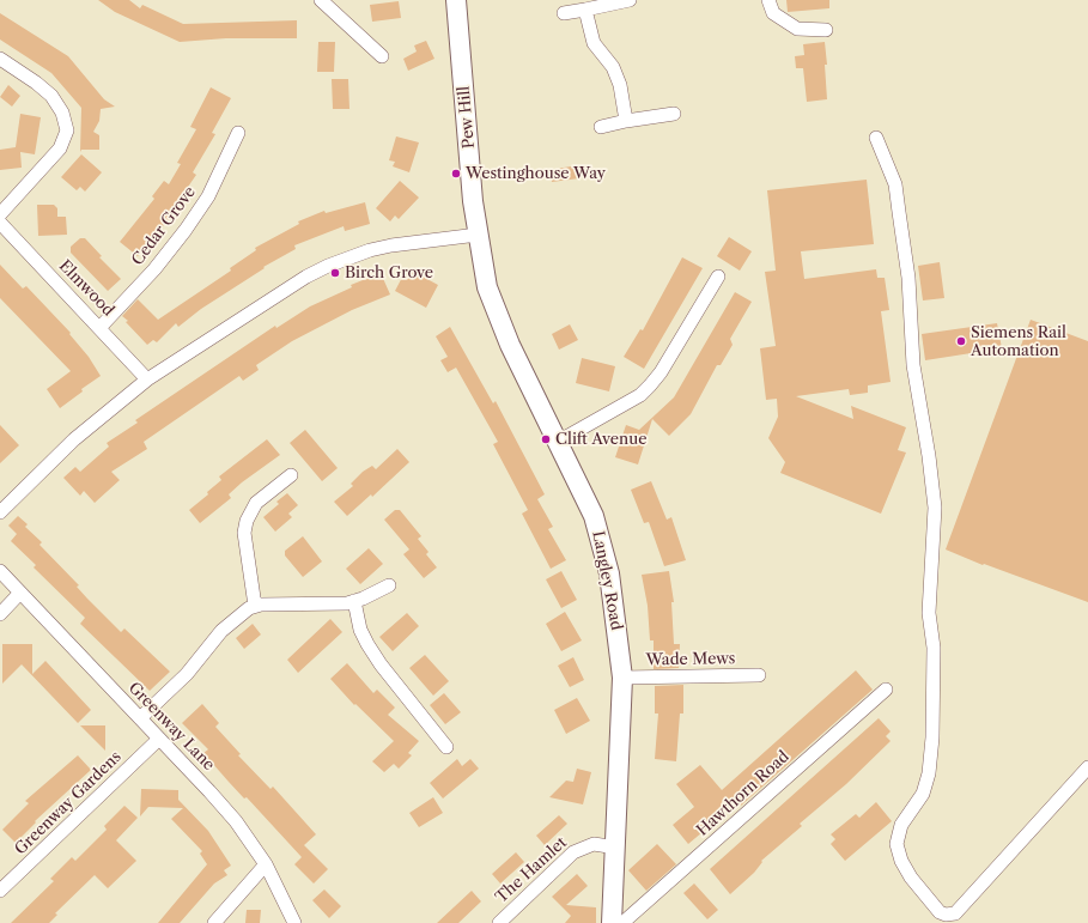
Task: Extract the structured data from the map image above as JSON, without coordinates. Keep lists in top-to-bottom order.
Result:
{
  "streets": {
    "main road": ["Pew Hill", "Langley Road"],
    "street": [
      "Cedar Grove",
      "Elmwood",
      "Wade Mews",
      "Greenway Lane",
      "Hawthorn Road",
      "Greenway Gardens",
      "The Hamlet"
    ]
  },
  "crossings": [
    ["Pew Hill", "Langley Road"],
    ["Cedar Grove", "Elmwood"],
    ["Langley Road", "Wade Mews"],
    ["Langley Road", "The Hamlet"],
    ["Greenway Lane", "Greenway Gardens"]
  ],
  "places": [
    "Westinghouse Way",
    "Birch Grove",
    "Siemens Rail Automation",
    "Clift Avenue"
  ]
}
